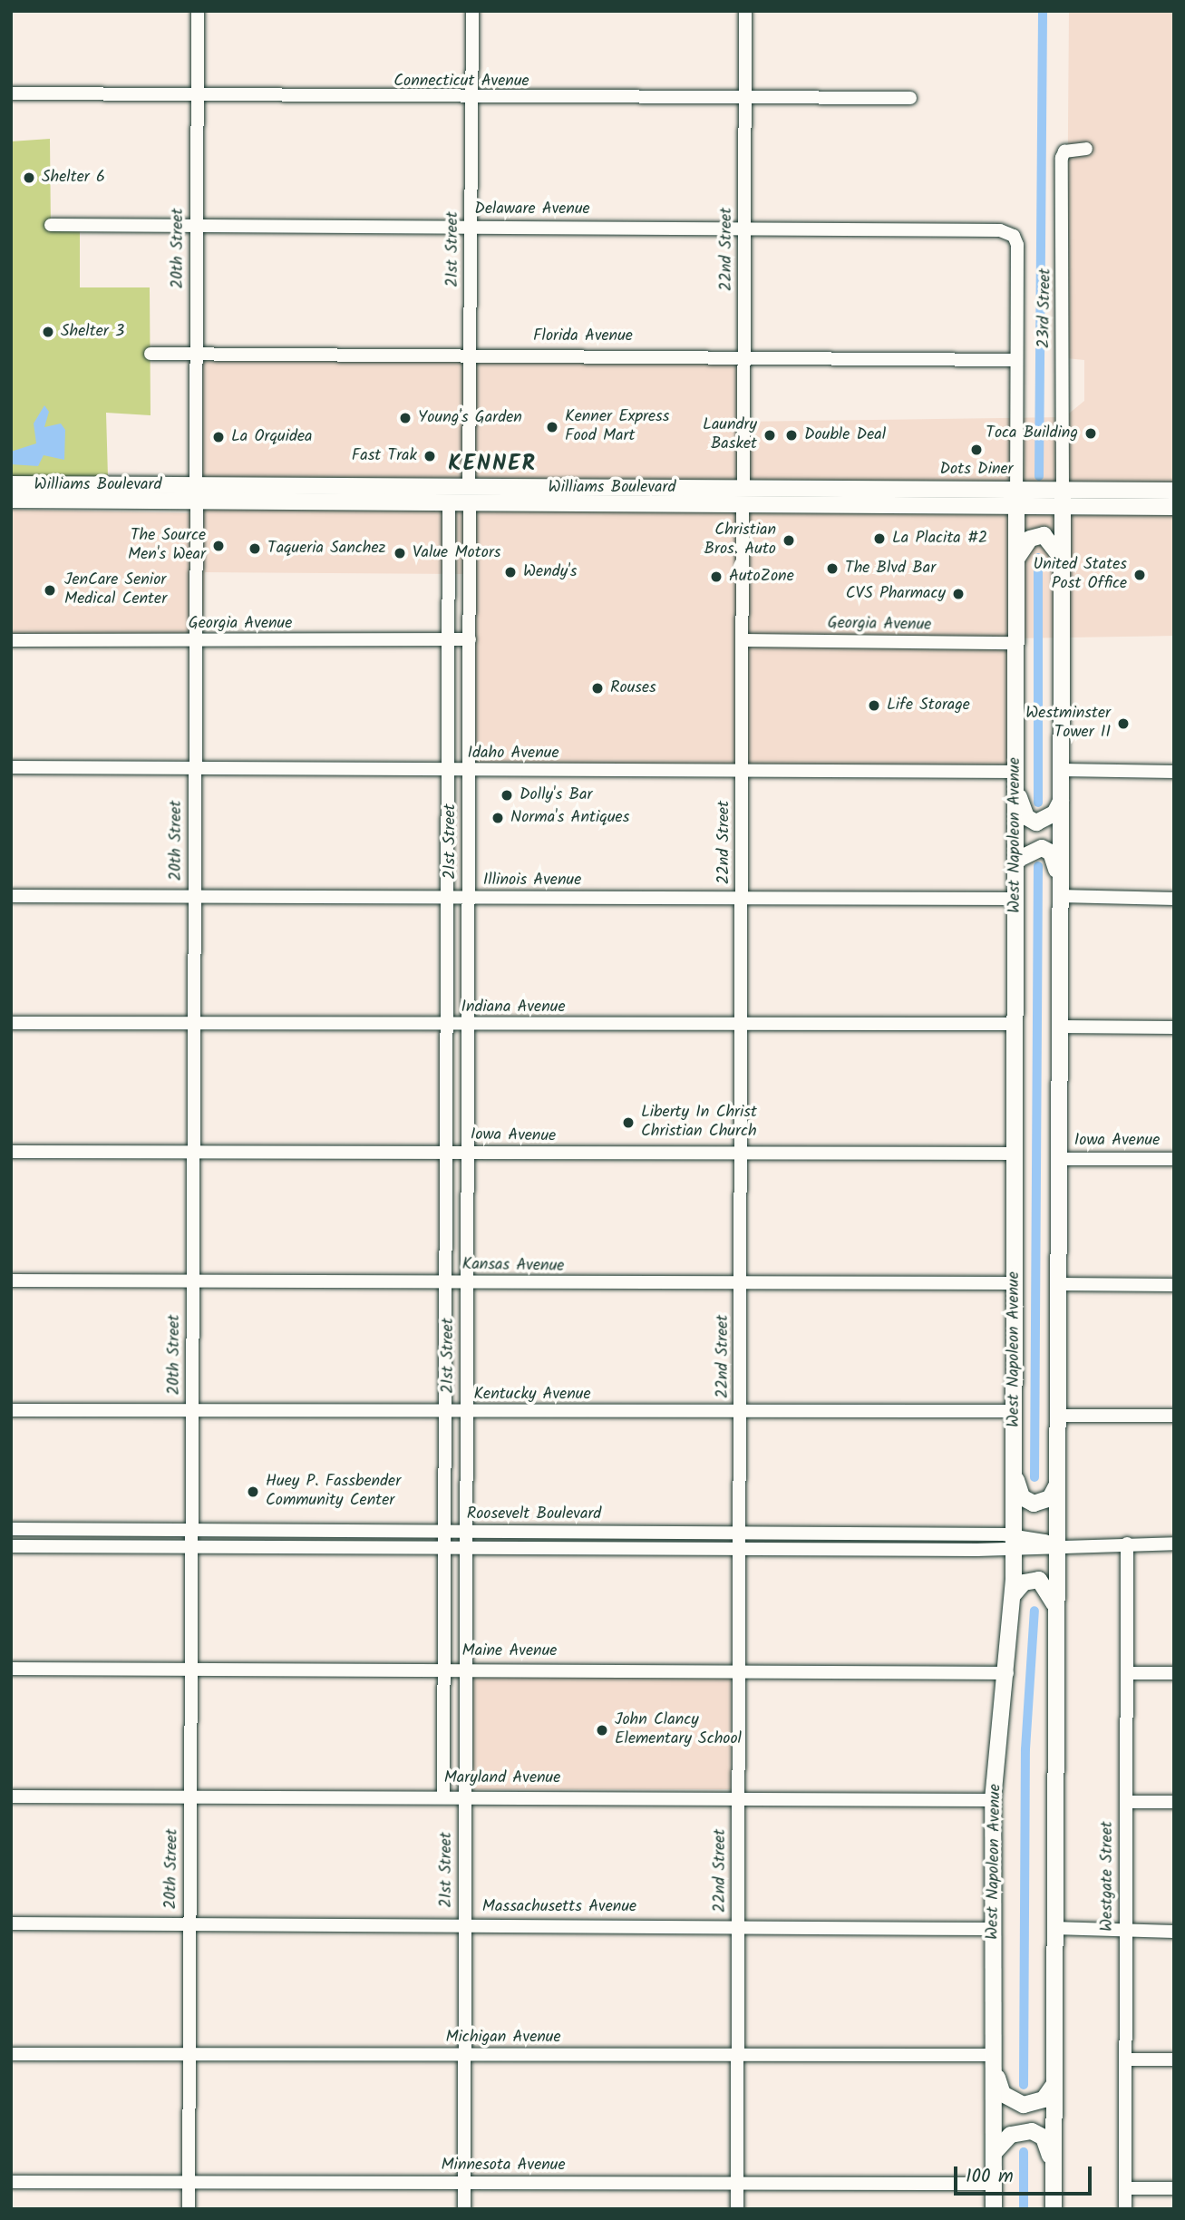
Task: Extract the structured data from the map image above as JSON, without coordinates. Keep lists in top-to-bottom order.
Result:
{
  "streets": {
    "main road": ["Williams Boulevard", "West Napoleon Avenue"],
    "street": [
      "Connecticut Avenue",
      "Delaware Avenue",
      "20th Street",
      "21st Street",
      "22nd Street",
      "23rd Street",
      "Florida Avenue",
      "Georgia Avenue",
      "Idaho Avenue",
      "Illinois Avenue",
      "Indiana Avenue",
      "Iowa Avenue",
      "Kansas Avenue",
      "Kentucky Avenue",
      "Roosevelt Boulevard",
      "Maine Avenue",
      "Maryland Avenue",
      "Westgate Street",
      "Massachusetts Avenue",
      "Michigan Avenue",
      "Minnesota Avenue"
    ]
  },
  "crossings": [
    ["Connecticut Avenue", "20th Street"],
    ["Connecticut Avenue", "21st Street"],
    ["Connecticut Avenue", "22nd Street"],
    ["Delaware Avenue", "20th Street"],
    ["Delaware Avenue", "21st Street"],
    ["Delaware Avenue", "22nd Street"],
    ["Delaware Avenue", "23rd Street"],
    ["20th Street", "Florida Avenue"],
    ["20th Street", "Williams Boulevard"],
    ["20th Street", "Georgia Avenue"],
    ["20th Street", "Idaho Avenue"],
    ["20th Street", "Illinois Avenue"],
    ["20th Street", "Indiana Avenue"],
    ["20th Street", "Iowa Avenue"],
    ["20th Street", "Kansas Avenue"],
    ["20th Street", "Kentucky Avenue"],
    ["20th Street", "Roosevelt Boulevard"],
    ["20th Street", "Maine Avenue"],
    ["20th Street", "Maryland Avenue"],
    ["20th Street", "Massachusetts Avenue"],
    ["20th Street", "Michigan Avenue"],
    ["20th Street", "Minnesota Avenue"],
    ["21st Street", "Florida Avenue"],
    ["21st Street", "Williams Boulevard"],
    ["21st Street", "Georgia Avenue"],
    ["21st Street", "Idaho Avenue"],
    ["21st Street", "Illinois Avenue"],
    ["21st Street", "Indiana Avenue"],
    ["21st Street", "Iowa Avenue"],
    ["21st Street", "Kansas Avenue"],
    ["21st Street", "Kentucky Avenue"],
    ["21st Street", "Roosevelt Boulevard"],
    ["21st Street", "Maine Avenue"],
    ["21st Street", "Maryland Avenue"],
    ["21st Street", "Massachusetts Avenue"],
    ["21st Street", "Michigan Avenue"],
    ["21st Street", "Minnesota Avenue"],
    ["22nd Street", "Florida Avenue"],
    ["22nd Street", "Williams Boulevard"],
    ["22nd Street", "Georgia Avenue"],
    ["22nd Street", "Idaho Avenue"],
    ["22nd Street", "Illinois Avenue"],
    ["22nd Street", "Indiana Avenue"],
    ["22nd Street", "Iowa Avenue"],
    ["22nd Street", "Kansas Avenue"],
    ["22nd Street", "Kentucky Avenue"],
    ["22nd Street", "Roosevelt Boulevard"],
    ["22nd Street", "Maine Avenue"],
    ["22nd Street", "Maryland Avenue"],
    ["22nd Street", "Massachusetts Avenue"],
    ["22nd Street", "Michigan Avenue"],
    ["22nd Street", "Minnesota Avenue"],
    ["23rd Street", "Florida Avenue"],
    ["23rd Street", "Williams Boulevard"],
    ["23rd Street", "West Napoleon Avenue"],
    ["Williams Boulevard", "West Napoleon Avenue"],
    ["Georgia Avenue", "West Napoleon Avenue"],
    ["Idaho Avenue", "West Napoleon Avenue"],
    ["West Napoleon Avenue", "Illinois Avenue"],
    ["West Napoleon Avenue", "Indiana Avenue"],
    ["West Napoleon Avenue", "Iowa Avenue"],
    ["West Napoleon Avenue", "Kansas Avenue"],
    ["West Napoleon Avenue", "Kentucky Avenue"],
    ["West Napoleon Avenue", "Roosevelt Boulevard"],
    ["West Napoleon Avenue", "Maine Avenue"],
    ["West Napoleon Avenue", "Maryland Avenue"],
    ["West Napoleon Avenue", "Massachusetts Avenue"],
    ["West Napoleon Avenue", "Michigan Avenue"],
    ["West Napoleon Avenue", "Minnesota Avenue"],
    ["Roosevelt Boulevard", "Westgate Street"]
  ],
  "districts": ["KENNER"],
  "places": [
    "Shelter 6",
    "Shelter 3",
    "Young's Garden",
    "Kenner Express Food Mart",
    "Toca Building",
    "Laundry Basket",
    "Double Deal",
    "La Orquidea",
    "Dots Diner",
    "Fast Trak",
    "La Placita #2",
    "Christian Bros. Auto",
    "The Source Men's Wear",
    "Taqueria Sanchez",
    "Value Motors",
    "The Blvd Bar",
    "Wendy's",
    "United States Post Office",
    "AutoZone",
    "JenCare Senior Medical Center",
    "CVS Pharmacy",
    "Rouses",
    "Life Storage",
    "Westminster Tower II",
    "Dolly's Bar",
    "Norma's Antiques",
    "Liberty In Christ Christian Church",
    "Huey P. Fassbender Community Center",
    "John Clancy Elementary School"
  ],
  "scale_bar": "100 m"
}
